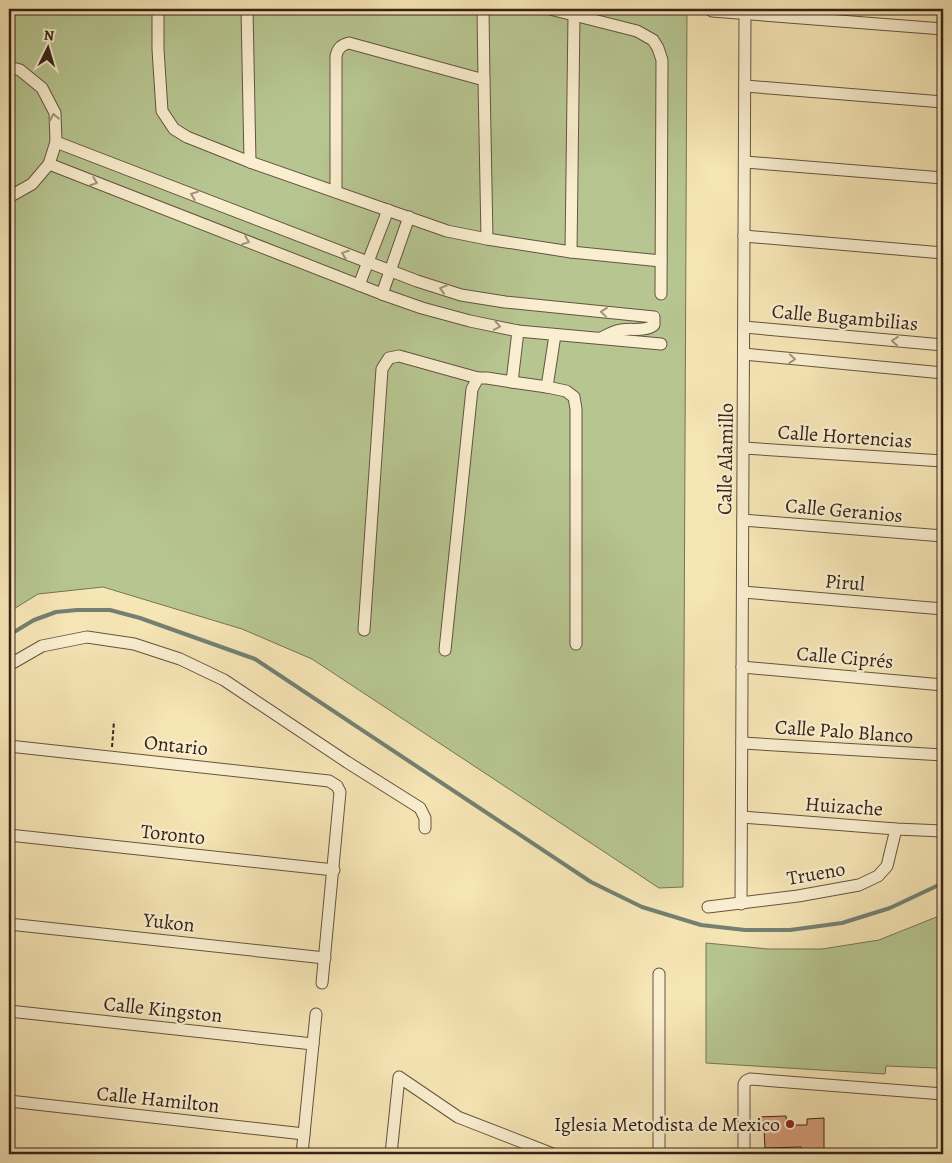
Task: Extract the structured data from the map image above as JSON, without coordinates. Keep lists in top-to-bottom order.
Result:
{
  "streets": {
    "street": [
      "Calle Bugambilias",
      "Calle Hortencias",
      "Calle Alamillo",
      "Calle Geranios",
      "Pirul",
      "Calle Ciprés",
      "Calle Palo Blanco",
      "Ontario",
      "Huizache",
      "Toronto",
      "Trueno",
      "Yukon",
      "Calle Kingston",
      "Calle Hamilton"
    ]
  },
  "crossings": [
    ["Calle Bugambilias", "Calle Alamillo"],
    ["Calle Hortencias", "Calle Alamillo"],
    ["Calle Alamillo", "Calle Geranios"],
    ["Calle Alamillo", "Pirul"],
    ["Calle Alamillo", "Calle Ciprés"],
    ["Calle Alamillo", "Calle Palo Blanco"],
    ["Calle Alamillo", "Huizache"],
    ["Calle Alamillo", "Trueno"],
    ["Ontario", "Toronto"],
    ["Huizache", "Trueno"]
  ],
  "places": ["Iglesia Metodista de Mexico"],
  "north": "top"
}
